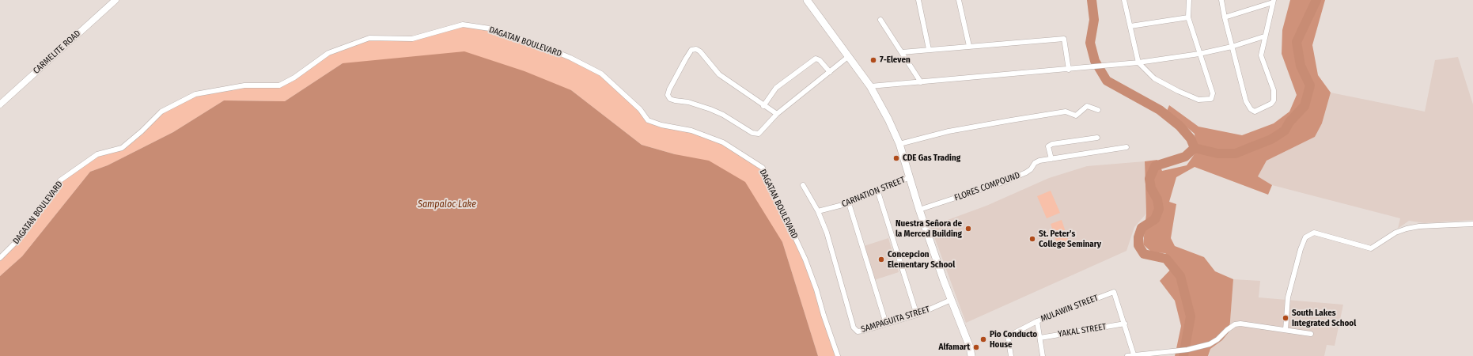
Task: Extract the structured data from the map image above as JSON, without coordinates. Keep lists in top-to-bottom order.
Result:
{
  "streets": {
    "street": [
      "DAGATAN BOULEVARD",
      "CARMELITE ROAD",
      "FLORES COMPOUND",
      "CARNATION STREET",
      "MULAWIN STREET",
      "SAMPAGUITA STREET",
      "YAKAL STREET"
    ]
  },
  "crossings": [
    ["CARNATION STREET", "SAMPAGUITA STREET"],
    ["MULAWIN STREET", "YAKAL STREET"]
  ],
  "water": ["Sampaloc Lake"],
  "places": [
    "7-Eleven",
    "CDE Gas Trading",
    "Nuestra Señora de la Merced Building",
    "St. Peter's College Seminary",
    "Concepcion Elementary School",
    "South Lakes Integrated School",
    "Pio Conducto House",
    "Alfamart"
  ]
}
